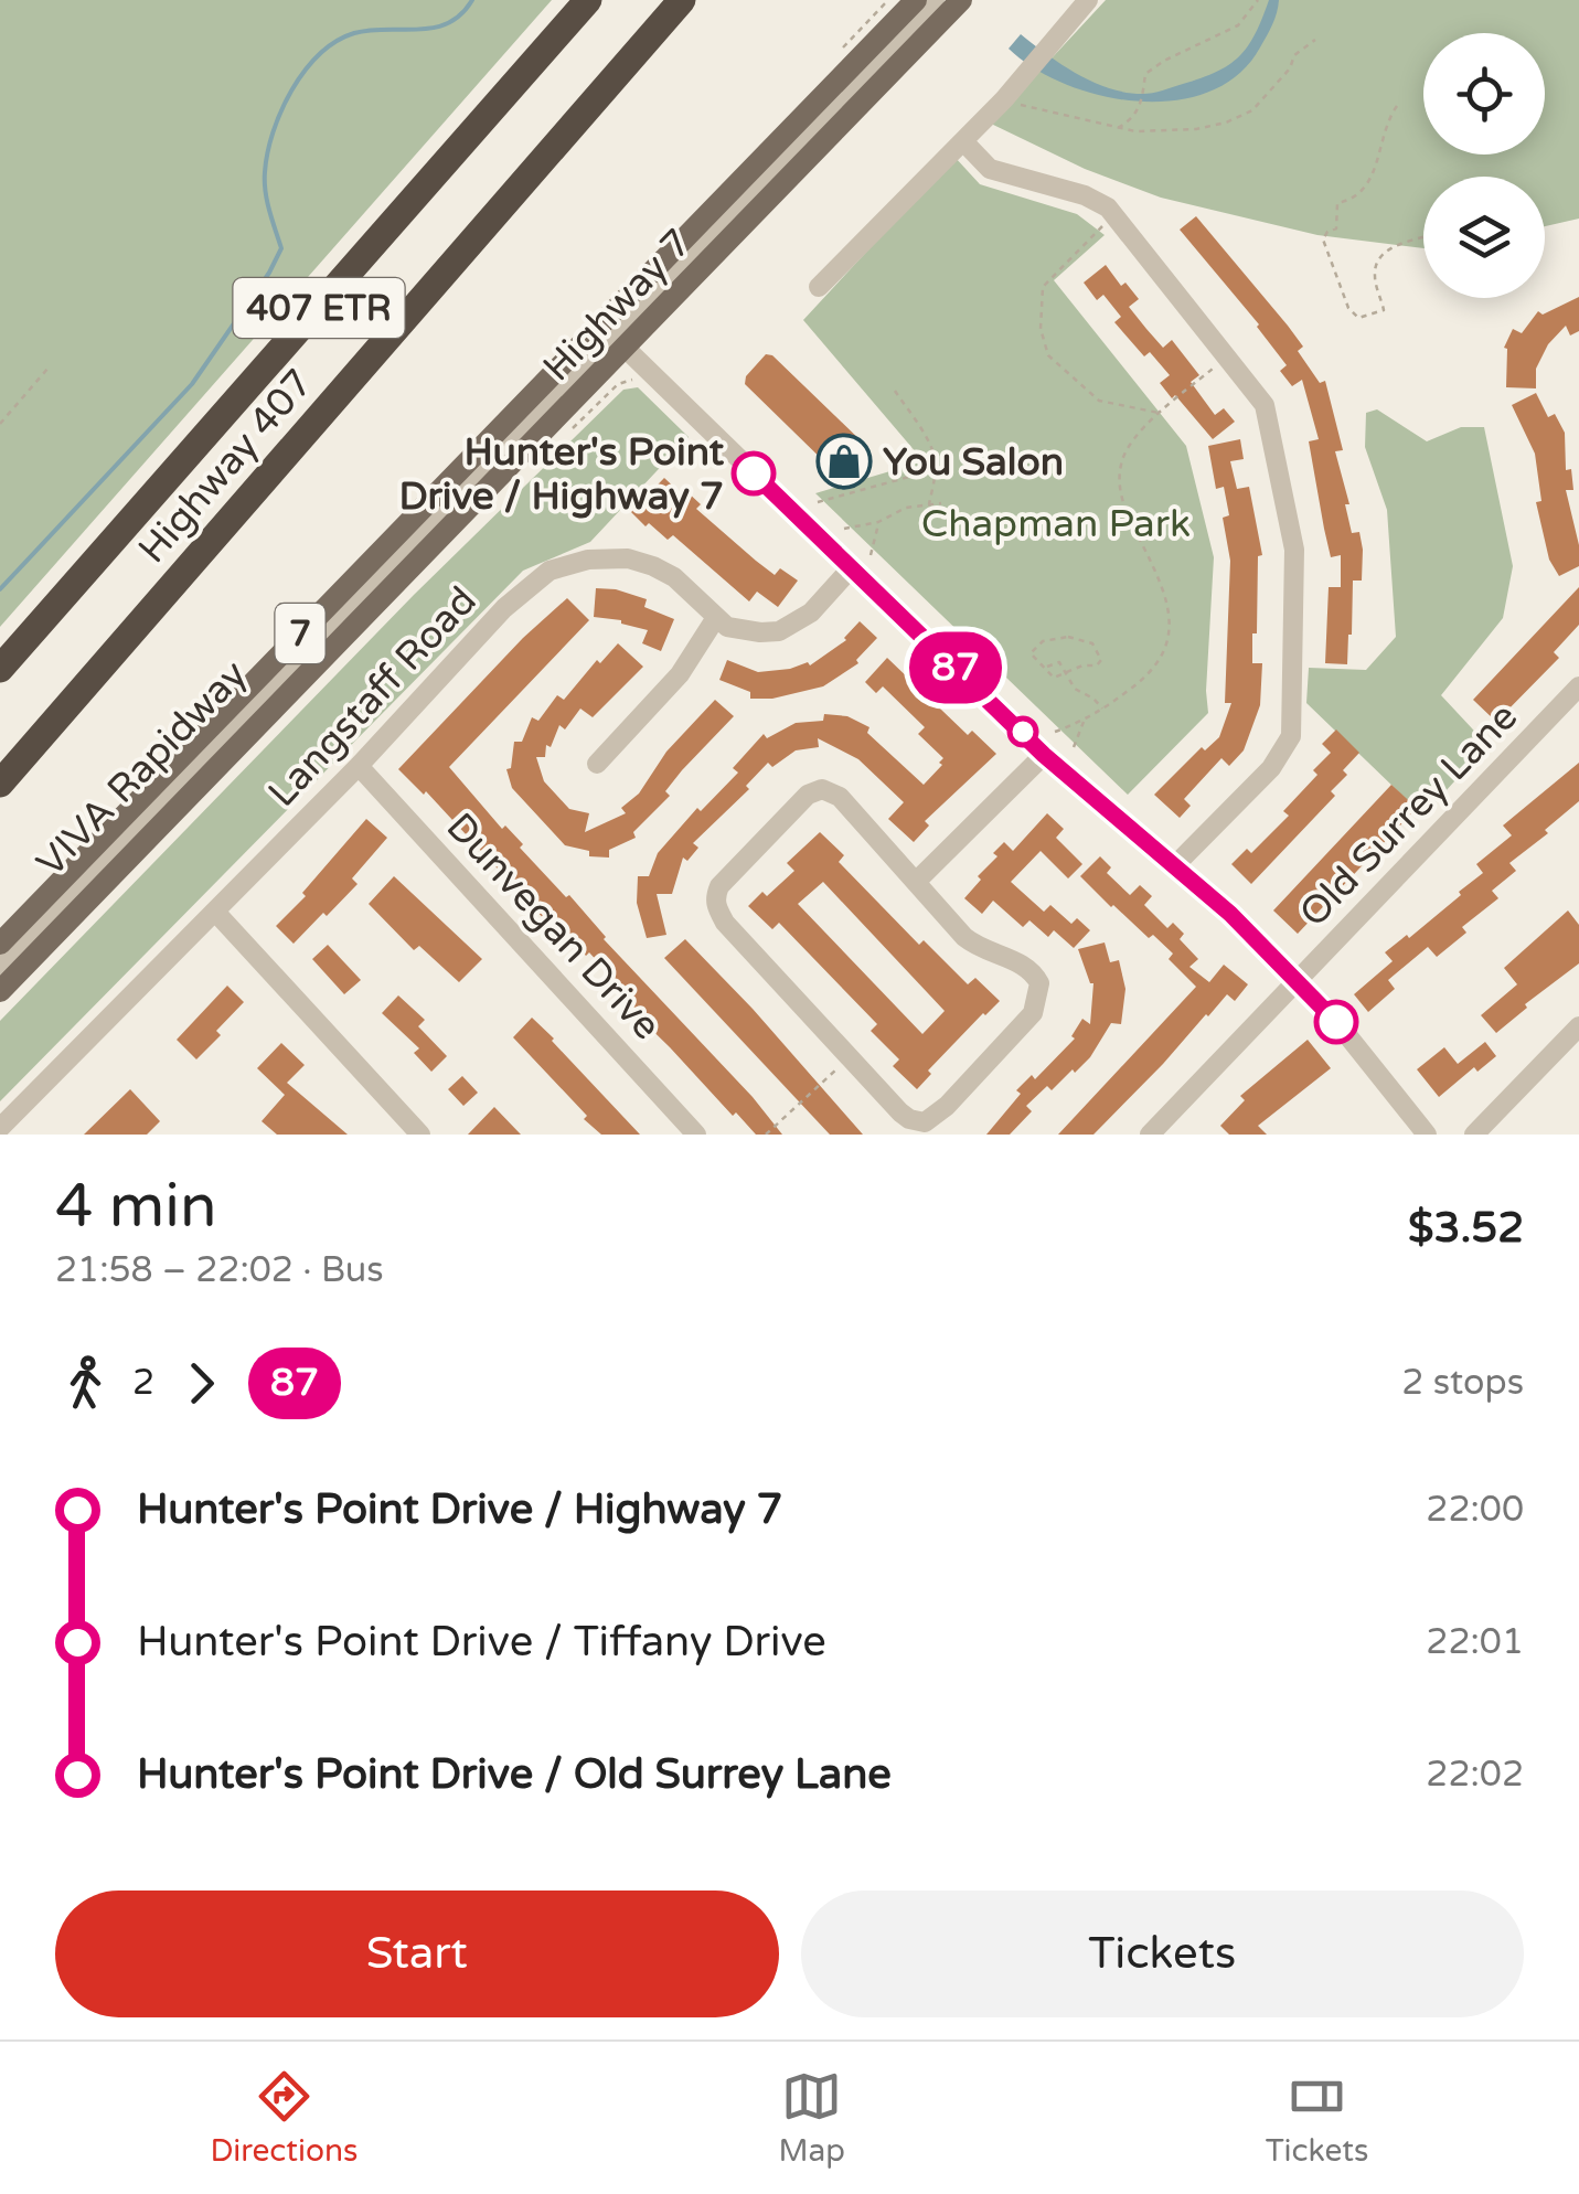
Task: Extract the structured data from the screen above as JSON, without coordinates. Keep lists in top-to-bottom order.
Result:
{
  "streets": {
    "highway": ["407 ETR", "Highway 407"],
    "main road": ["Highway 7", "7"],
    "street": [
      "Langstaff Road",
      "VIVA Rapidway",
      "Old Surrey Lane",
      "Dunvegan Drive"
    ]
  },
  "crossings": [
    ["Highway 7", "VIVA Rapidway"],
    ["Langstaff Road", "Dunvegan Drive"]
  ],
  "parks": ["Chapman Park"],
  "places": {
    "shop": ["You Salon"],
    "other": ["Hunter's Point Drive / Highway 7"]
  },
  "lines": ["bus line 87"],
  "page": {
    "on_map": "87",
    "heading": ["4 min", "21:58 – 22:02 · Bus", "$3.52"],
    "legs": ["2", "87", "2 stops"],
    "list": [
      {
        "name": "Hunter's Point Drive / Highway 7",
        "value": "22:00"
      },
      {
        "name": "Hunter's Point Drive / Tiffany Drive",
        "value": "22:01"
      },
      {
        "name": "Hunter's Point Drive / Old Surrey Lane",
        "value": "22:02"
      }
    ],
    "buttons": ["Start", "Tickets"],
    "tabs": ["Directions", "Map", "Tickets"]
  }
}
